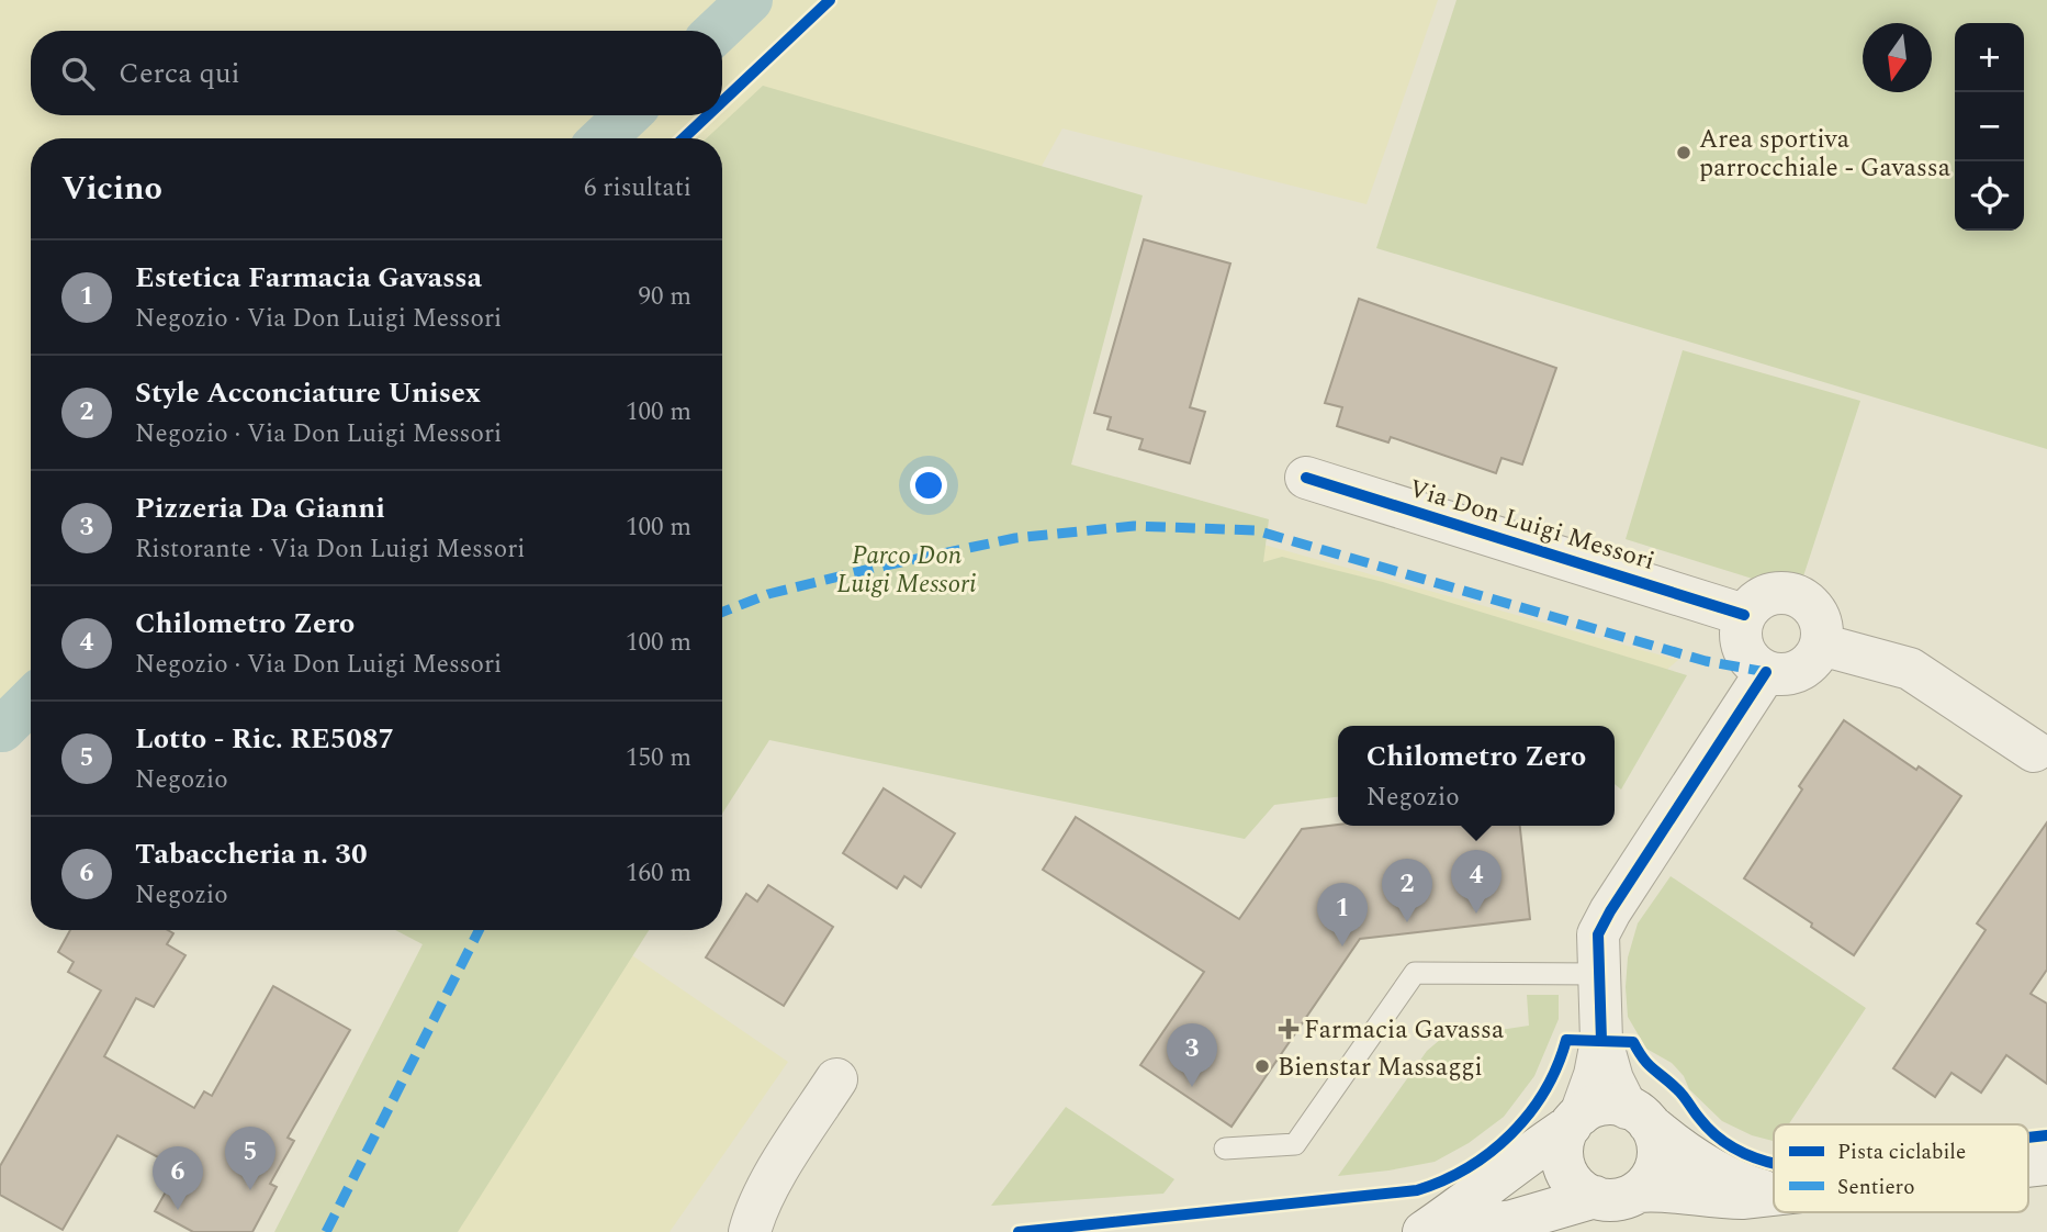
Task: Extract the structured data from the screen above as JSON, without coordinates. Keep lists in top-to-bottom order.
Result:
{
  "streets": {
    "street": ["Via Don Luigi Messori"]
  },
  "parks": ["Parco Don Luigi Messori"],
  "places": {
    "other": ["Area sportiva parrocchiale - Gavassa", "Bienstar Massaggi"],
    "health": ["Farmacia Gavassa"]
  },
  "legend": ["Pista ciclabile", "Sentiero"],
  "north": "bottom",
  "page": {
    "map_buttons": ["+", "−"],
    "search": "Cerca qui",
    "heading": ["Vicino", "6 risultati"],
    "list": [
      {
        "mark": "1",
        "name": "Estetica Farmacia Gavassa",
        "note": "Negozio · Via Don Luigi Messori",
        "value": "90 m"
      },
      {
        "mark": "2",
        "name": "Style Acconciature Unisex",
        "note": "Negozio · Via Don Luigi Messori",
        "value": "100 m"
      },
      {
        "mark": "3",
        "name": "Pizzeria Da Gianni",
        "note": "Ristorante · Via Don Luigi Messori",
        "value": "100 m"
      },
      {
        "mark": "4",
        "name": "Chilometro Zero",
        "note": "Negozio · Via Don Luigi Messori",
        "value": "100 m"
      },
      {
        "mark": "5",
        "name": "Lotto - Ric. RE5087",
        "note": "Negozio",
        "value": "150 m"
      },
      {
        "mark": "6",
        "name": "Tabaccheria n. 30",
        "note": "Negozio",
        "value": "160 m"
      }
    ],
    "popup": ["Chilometro Zero", "Negozio"],
    "pins": [
      "4",
      "2",
      "1",
      "3",
      "5",
      "6"
    ]
  }
}
